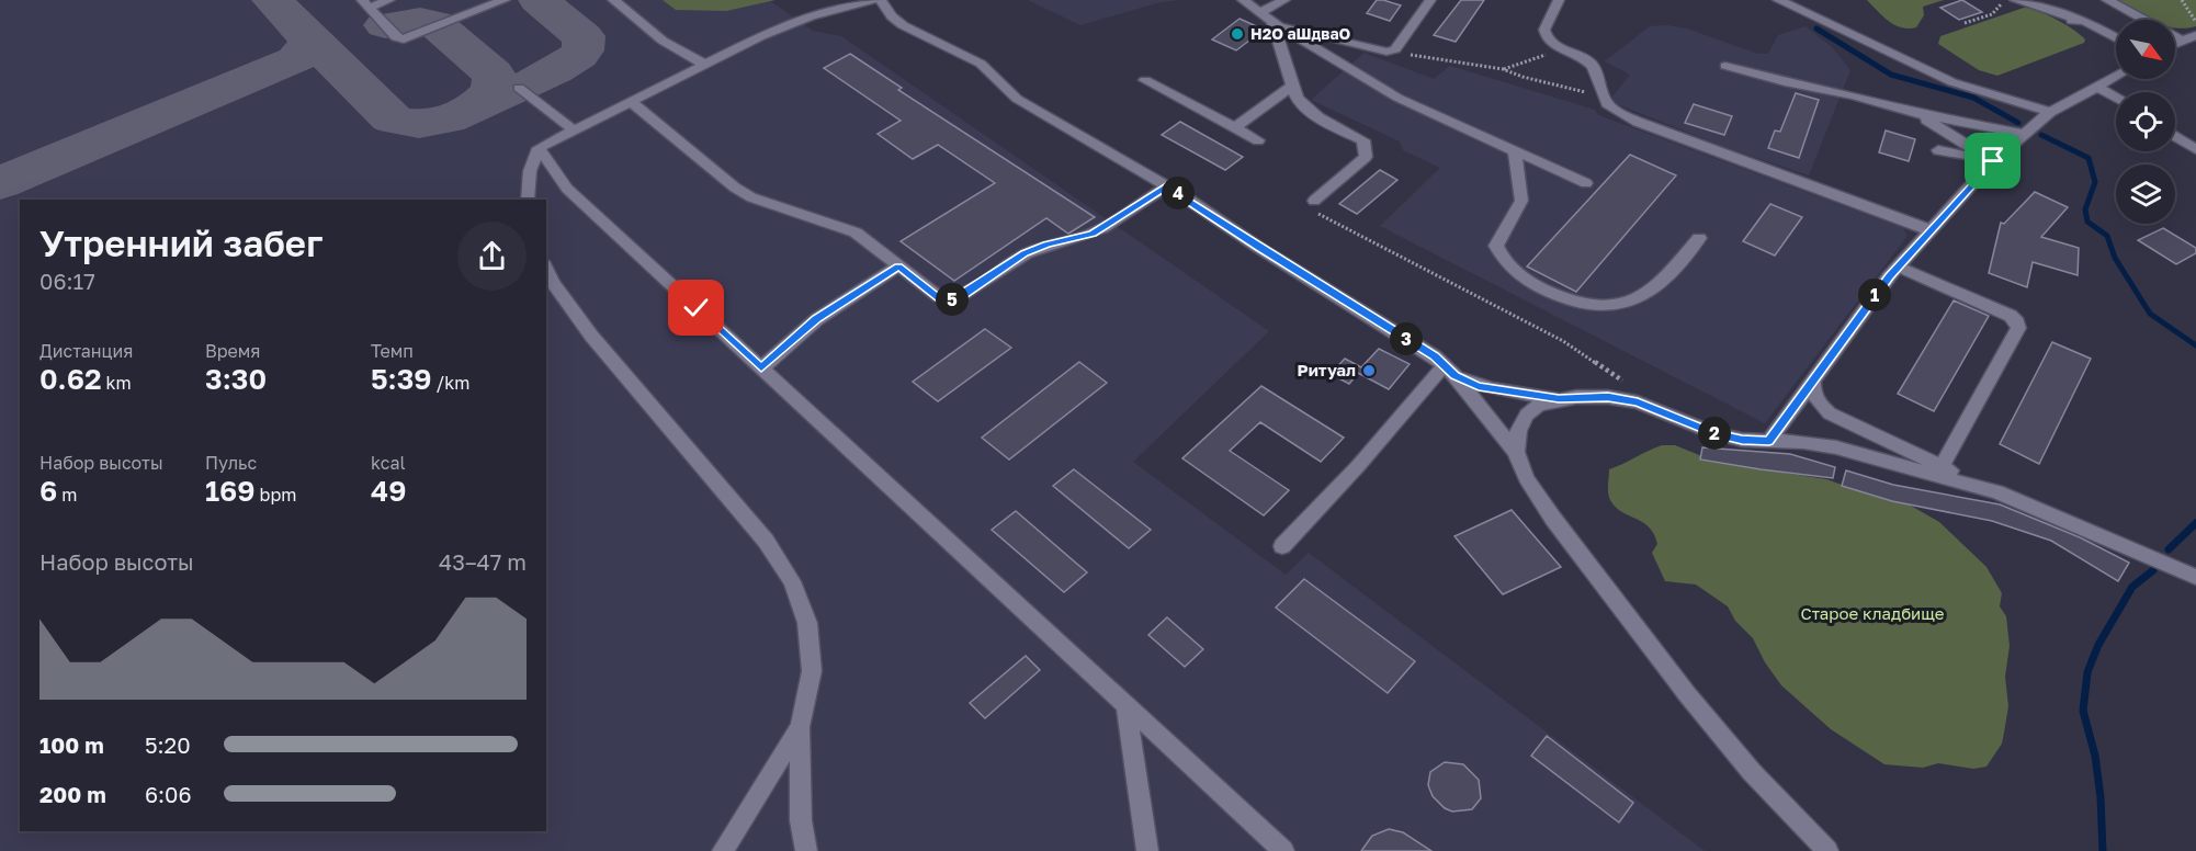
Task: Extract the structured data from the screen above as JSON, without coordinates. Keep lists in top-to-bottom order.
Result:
{
  "parks": ["Старое кладбище"],
  "places": ["H2O аШдваО", "Ритуал"],
  "north": "bottom right",
  "page": {
    "pins": [
      "4",
      "1",
      "5",
      "3",
      "2"
    ],
    "heading": ["Утренний забег", "06:17"],
    "stats": [
      ["Дистанция", "0.62 km"],
      ["Время", "3:30"],
      ["Темп", "5:39 /km"],
      ["Набор высоты", "6 m"],
      ["Пульс", "169 bpm"],
      ["kcal", "49"]
    ],
    "chart": ["Набор высоты", "43–47 m"],
    "list": [
      {
        "name": "100 m",
        "note": "5:20"
      },
      {
        "name": "200 m",
        "note": "6:06"
      }
    ]
  }
}
